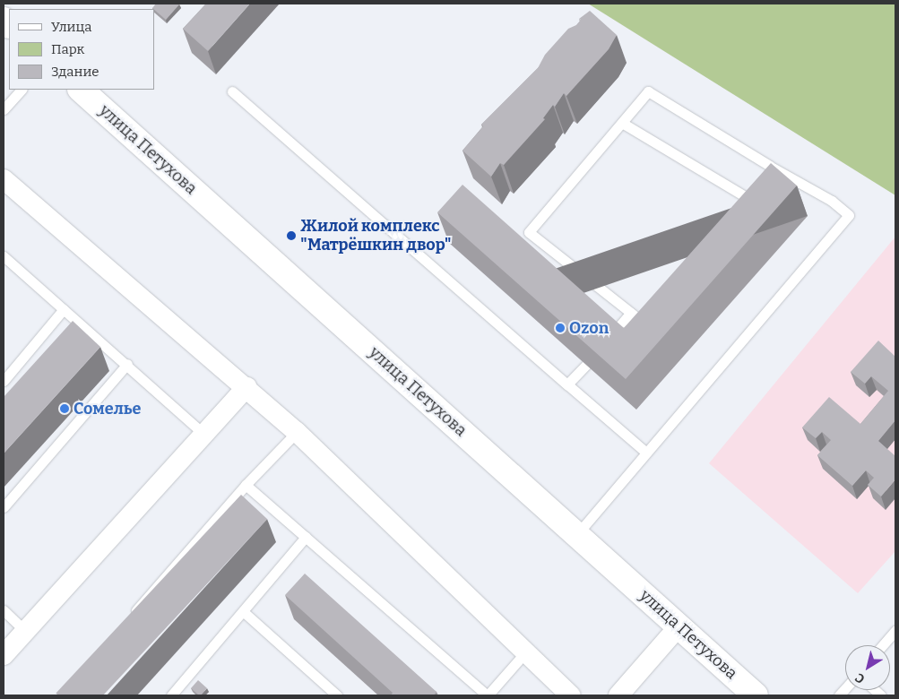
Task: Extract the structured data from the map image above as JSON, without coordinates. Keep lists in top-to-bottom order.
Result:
{
  "streets": {
    "street": ["улица Петухова"]
  },
  "places": ["Жилой комплекс \"Матрёшкин двор\"", "Ozon", "Сомелье"],
  "legend": ["Улица", "Парк", "Здание"],
  "north": "bottom left"
}
